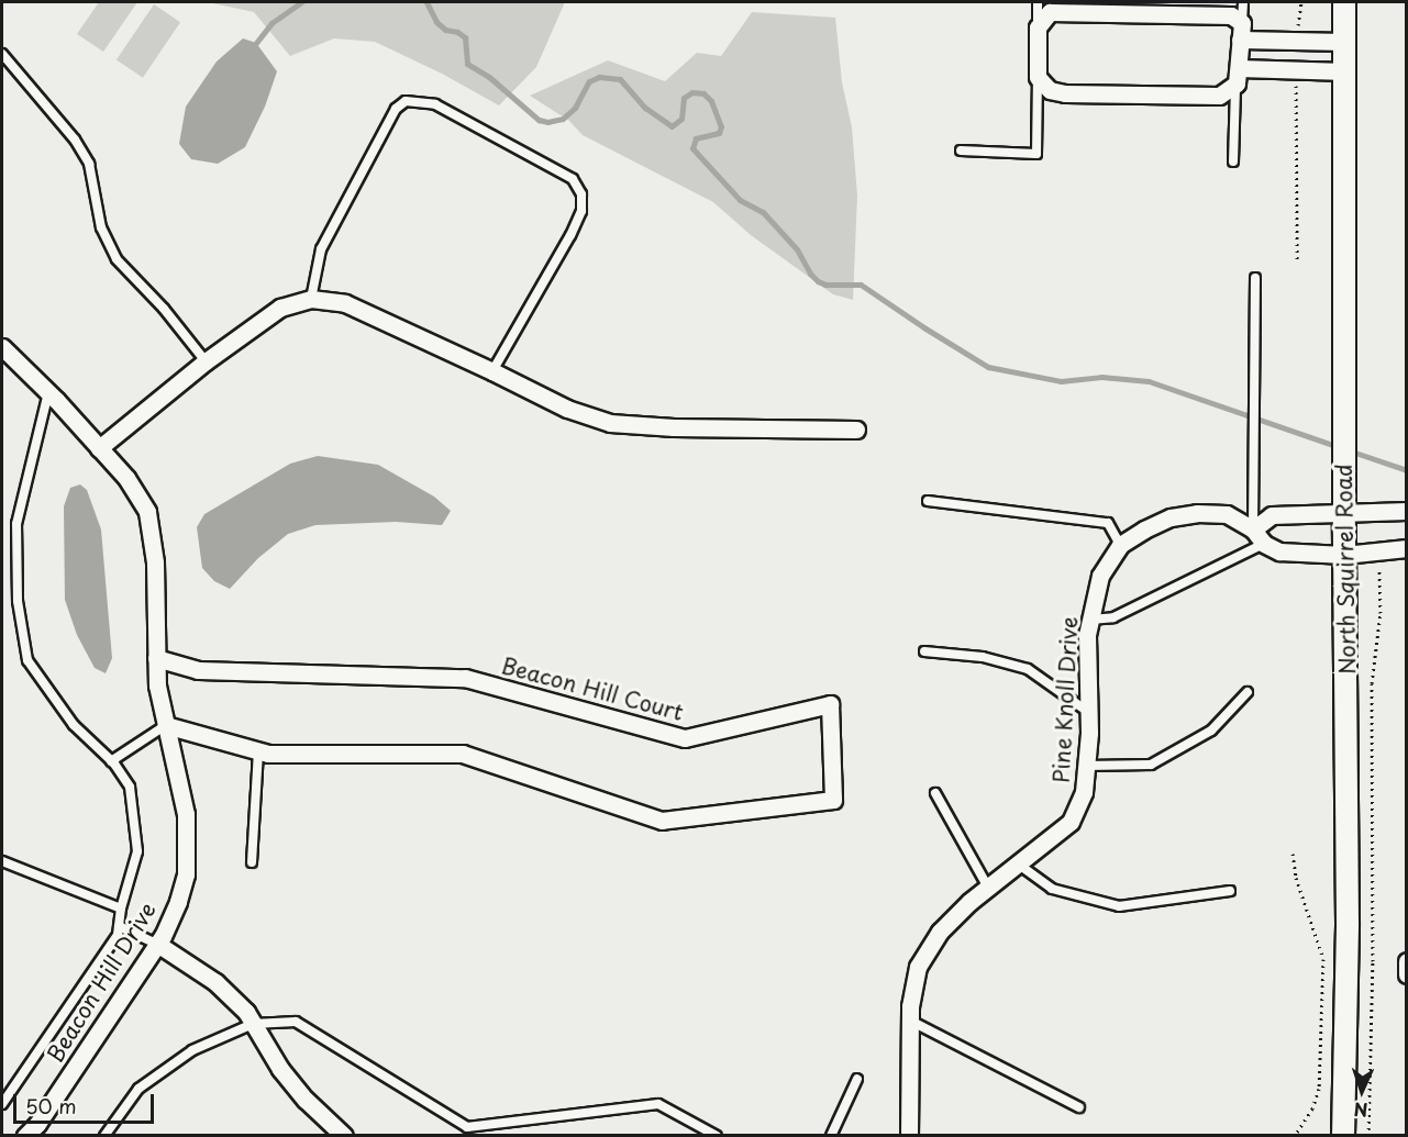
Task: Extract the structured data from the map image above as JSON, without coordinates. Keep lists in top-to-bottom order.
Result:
{
  "streets": {
    "street": [
      "North Squirrel Road",
      "Beacon Hill Court",
      "Pine Knoll Drive",
      "Beacon Hill Drive"
    ]
  },
  "crossings": [
    ["Beacon Hill Court", "Beacon Hill Drive"]
  ],
  "scale_bar": "50 m",
  "north": "bottom"
}
